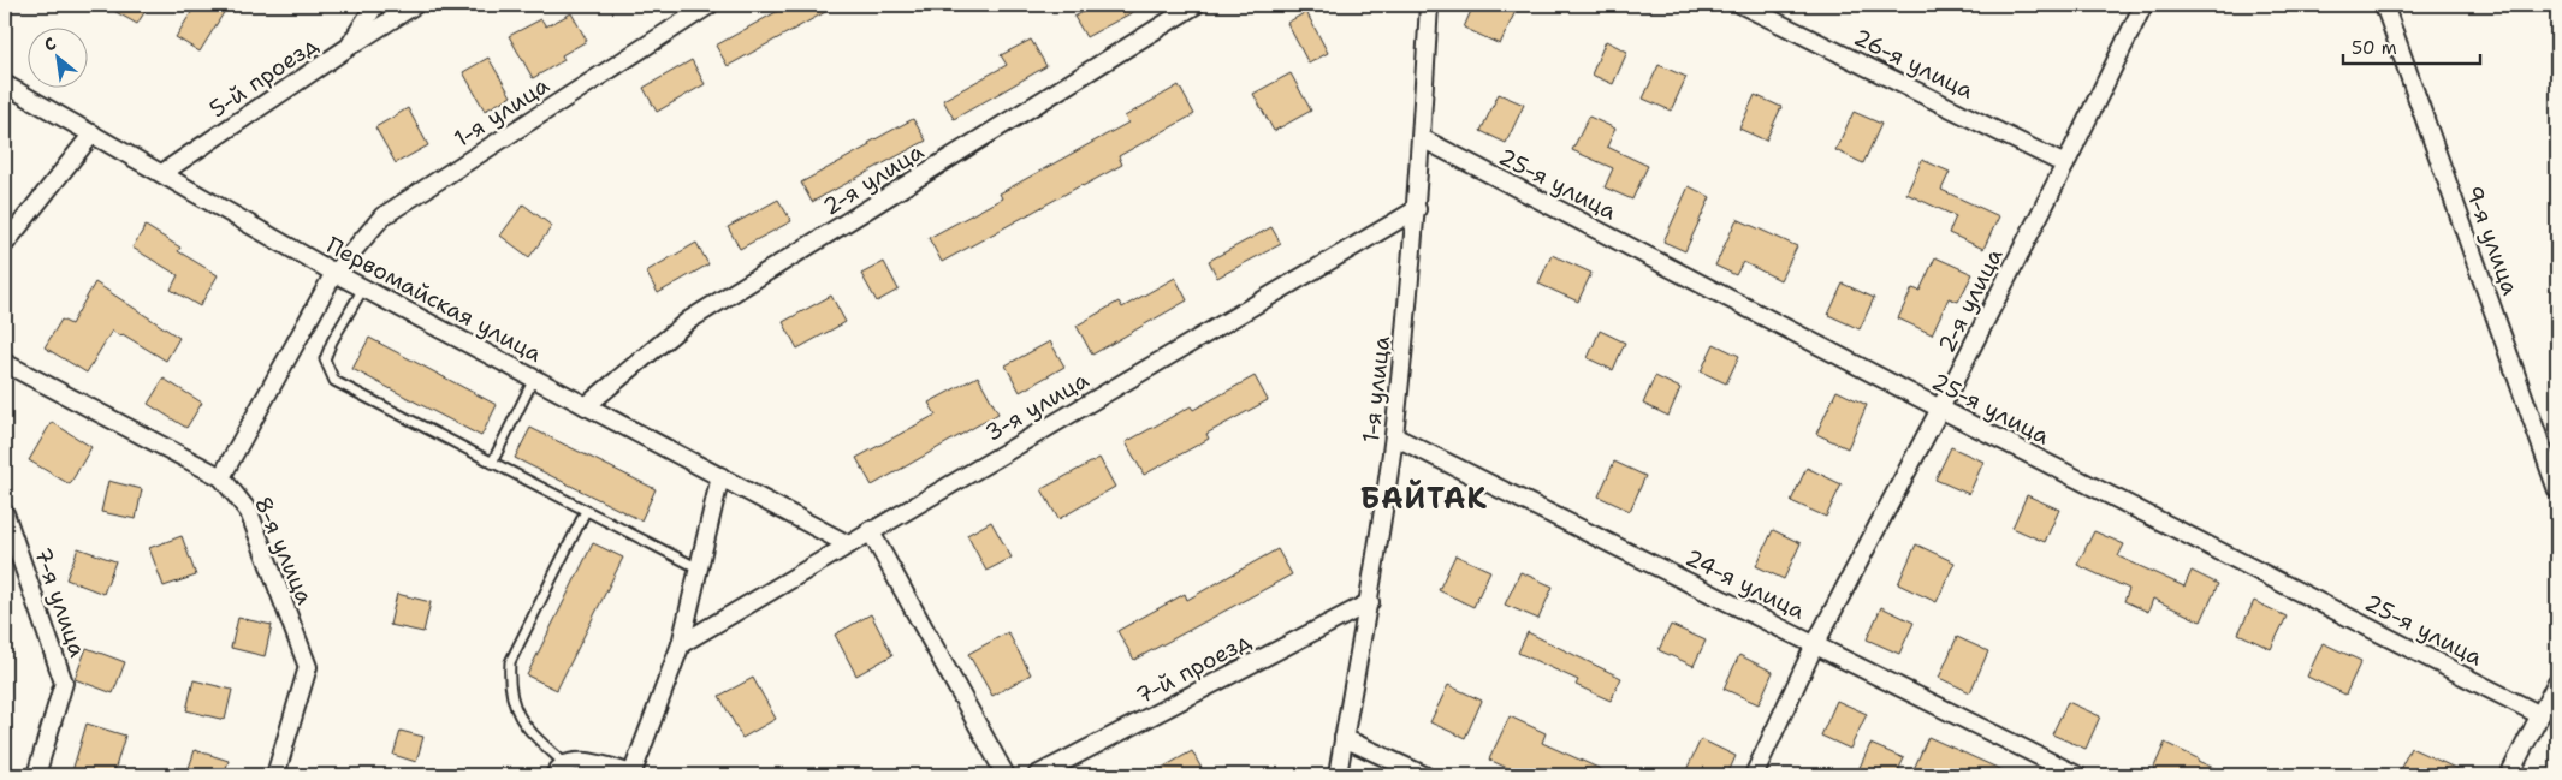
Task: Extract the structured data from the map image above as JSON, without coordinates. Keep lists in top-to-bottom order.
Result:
{
  "streets": {
    "street": [
      "26-я улица",
      "5-й проезд",
      "1-я улица",
      "2-я улица",
      "25-я улица",
      "9-я улица",
      "Первомайская улица",
      "3-я улица",
      "8-я улица",
      "24-я улица",
      "7-я улица",
      "7-й проезд"
    ]
  },
  "crossings": [
    ["26-я улица", "2-я улица"],
    ["5-й проезд", "Первомайская улица"],
    ["1-я улица", "25-я улица"],
    ["1-я улица", "Первомайская улица"],
    ["1-я улица", "3-я улица"],
    ["1-я улица", "8-я улица"],
    ["1-я улица", "24-я улица"],
    ["1-я улица", "7-й проезд"],
    ["2-я улица", "25-я улица"],
    ["2-я улица", "Первомайская улица"],
    ["2-я улица", "24-я улица"],
    ["Первомайская улица", "3-я улица"]
  ],
  "districts": ["БАЙТАК"],
  "scale_bar": "50 m",
  "north": "top left"
}
